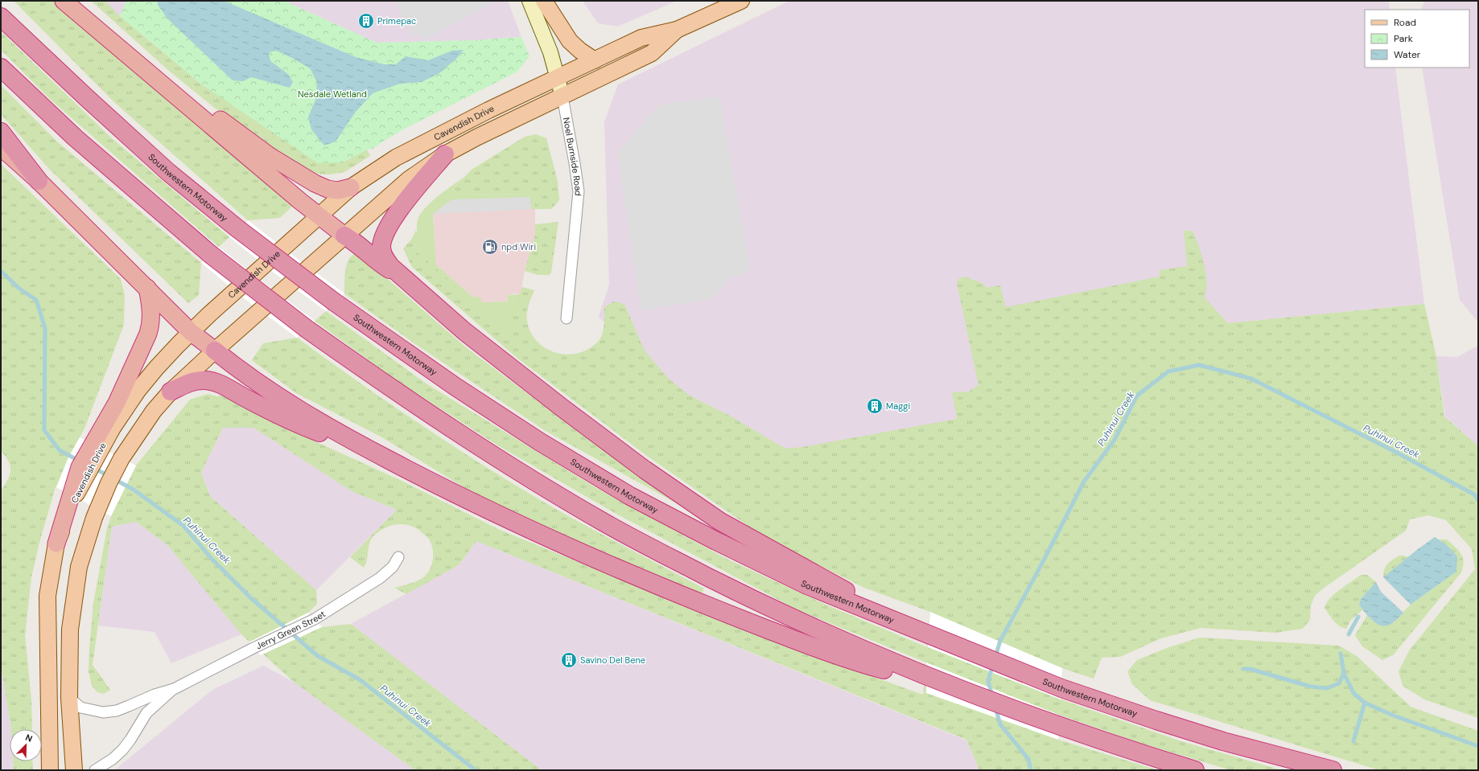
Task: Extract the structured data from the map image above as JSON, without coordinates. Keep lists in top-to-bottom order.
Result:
{
  "streets": {
    "highway": ["Southwestern Motorway"],
    "main road": ["Cavendish Drive", "Noel Burnside Road"],
    "street": ["Jerry Green Street"]
  },
  "crossings": [
    ["Cavendish Drive", "Noel Burnside Road"],
    ["Cavendish Drive", "Jerry Green Street"]
  ],
  "water": ["Puhinui Creek"],
  "parks": ["Nesdale Wetland"],
  "places": {
    "building": ["Primepac", "Maggi", "Savino Del Bene"],
    "fuel station": ["npd Wiri"]
  },
  "legend": ["Road", "Park", "Water"],
  "north": "top right"
}
